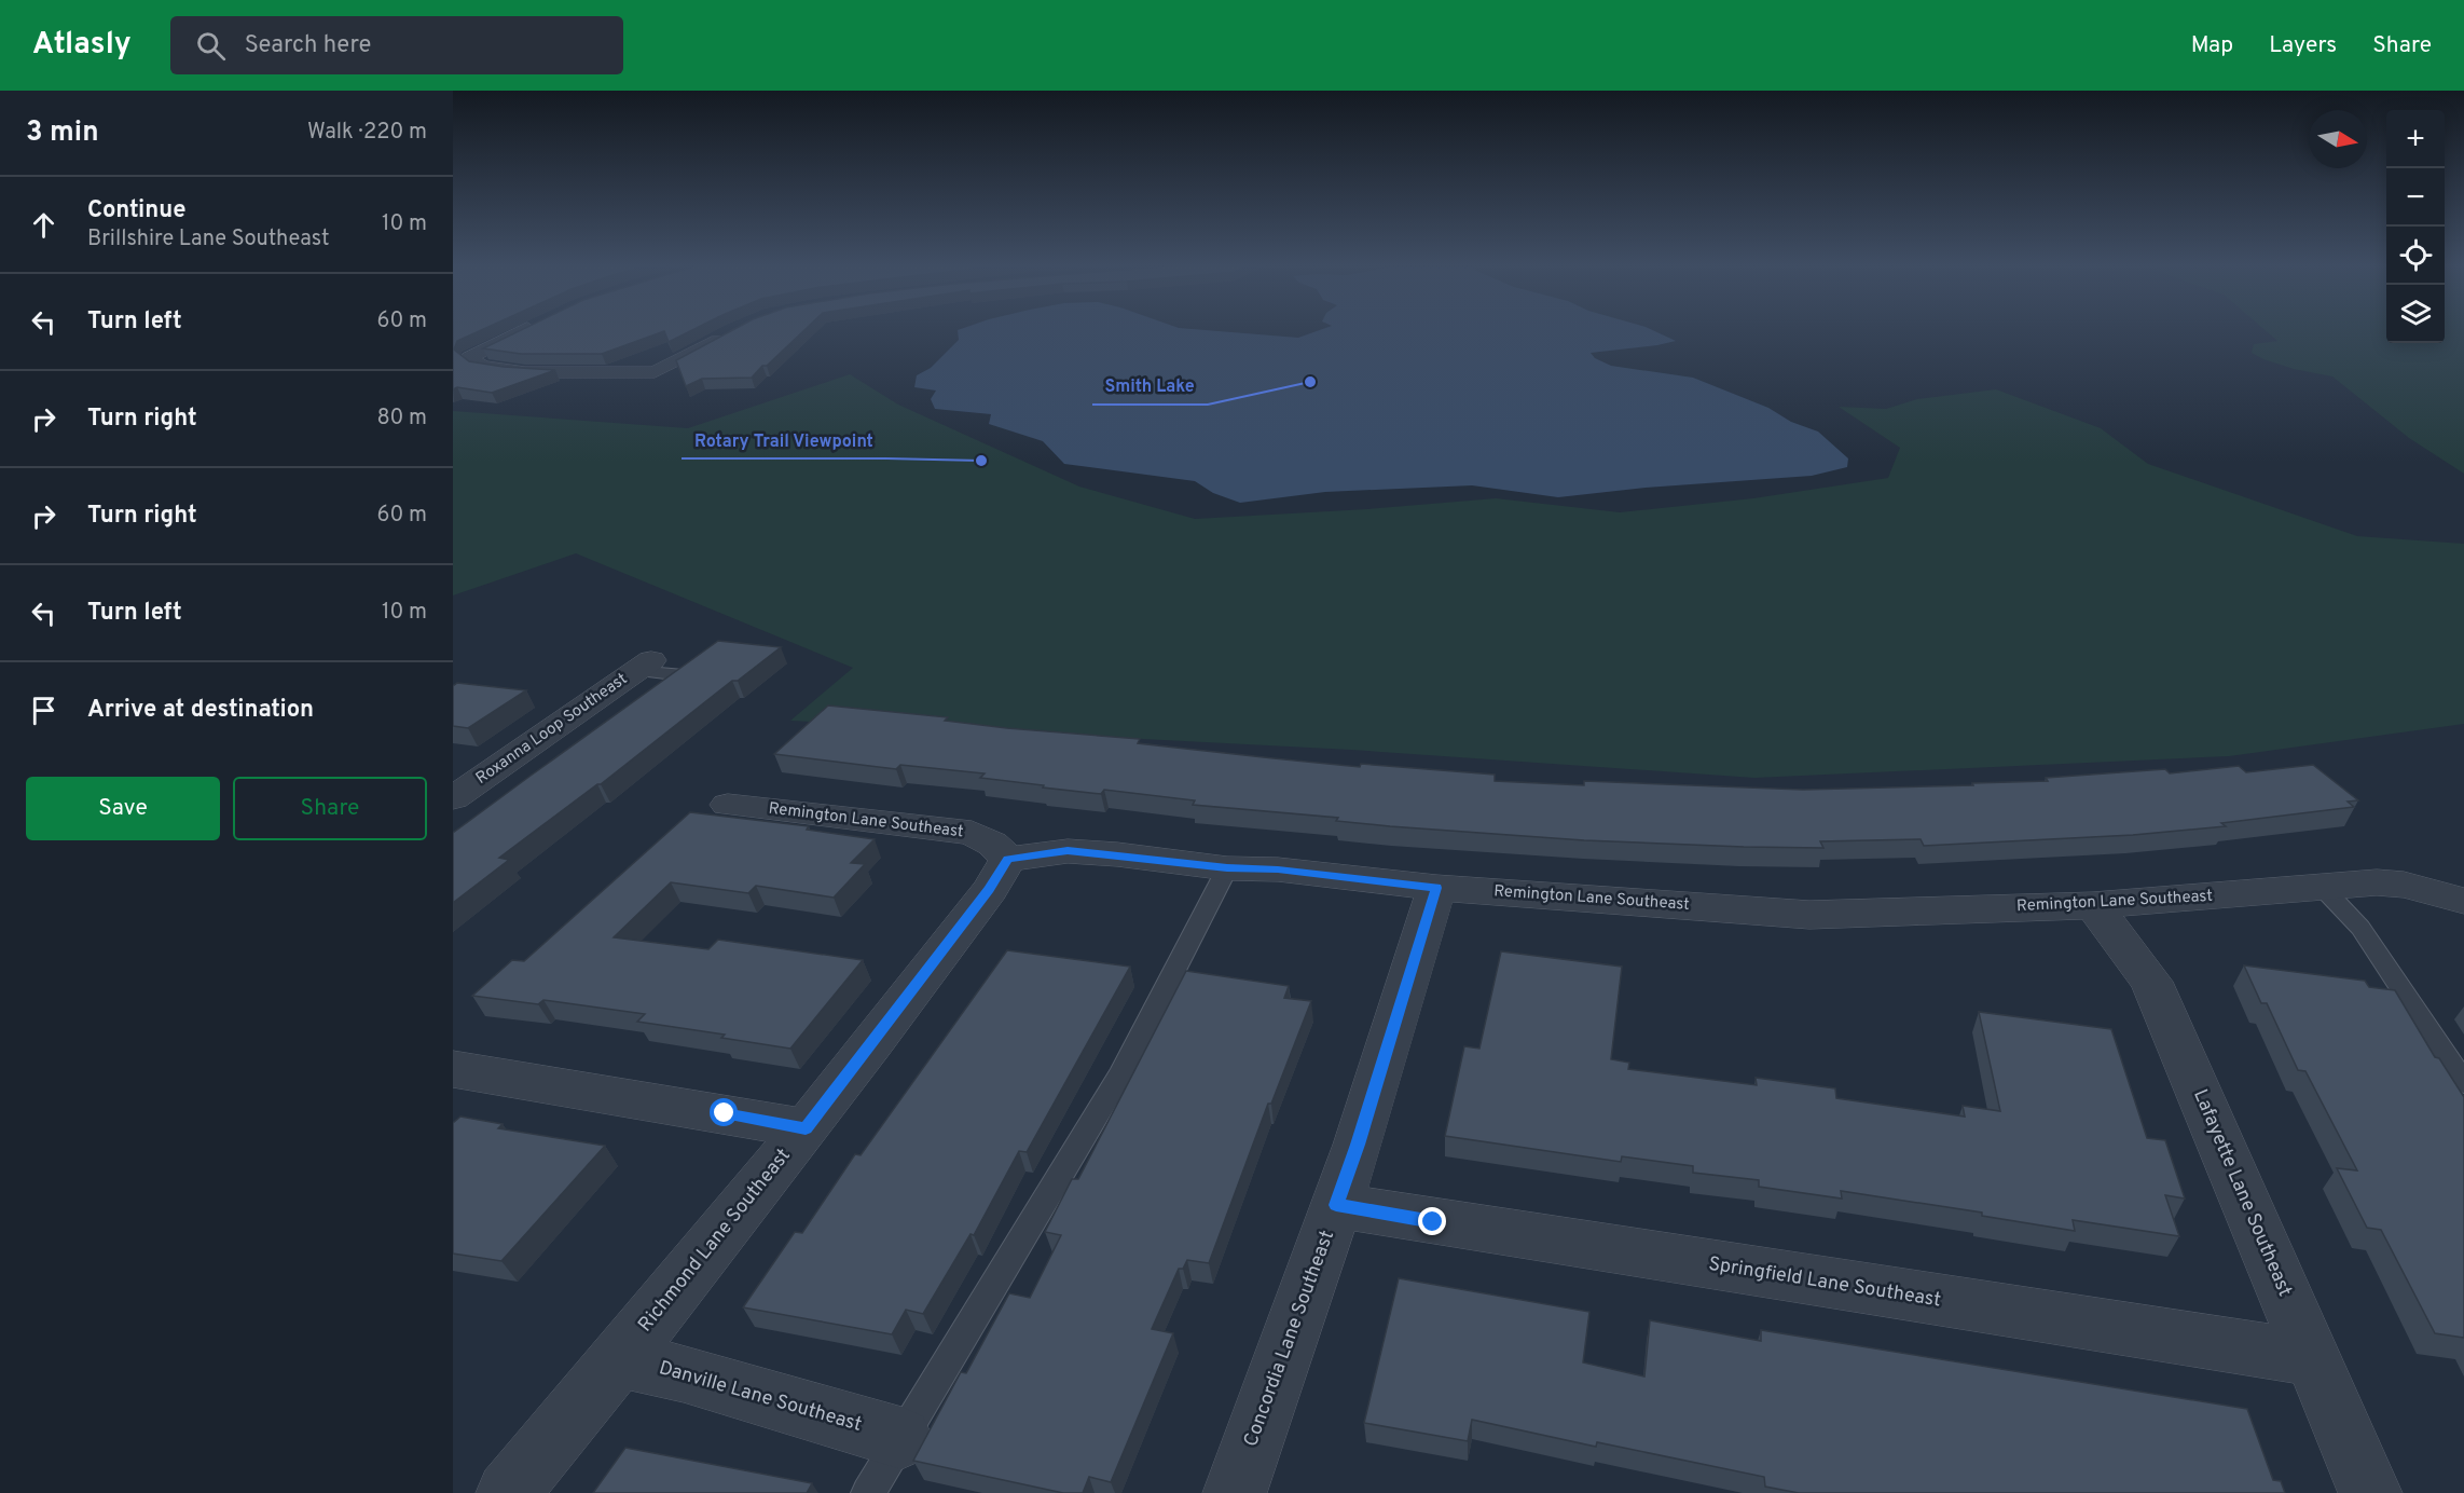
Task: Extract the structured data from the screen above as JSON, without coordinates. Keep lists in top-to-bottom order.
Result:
{
  "streets": {
    "street": [
      "Roxanna Loop Southeast",
      "Remington Lane Southeast",
      "Lafayette Lane Southeast",
      "Richmond Lane Southeast",
      "Springfield Lane Southeast",
      "Concordia Lane Southeast",
      "Danville Lane Southeast"
    ]
  },
  "crossings": [
    ["Remington Lane Southeast", "Lafayette Lane Southeast"],
    ["Remington Lane Southeast", "Richmond Lane Southeast"],
    ["Remington Lane Southeast", "Concordia Lane Southeast"],
    ["Lafayette Lane Southeast", "Springfield Lane Southeast"],
    ["Richmond Lane Southeast", "Danville Lane Southeast"],
    ["Springfield Lane Southeast", "Concordia Lane Southeast"]
  ],
  "places": ["Smith Lake", "Rotary Trail Viewpoint"],
  "north": "right",
  "page": {
    "header": "Atlasly",
    "search": "Search here",
    "nav": ["Map", "Layers", "Share"],
    "heading": ["3 min", "Walk · 220 m"],
    "map_buttons": ["+", "−"],
    "list": [
      ["Continue", "Brillshire Lane Southeast", "10 m"],
      ["Turn left", "60 m"],
      ["Turn right", "80 m"],
      ["Turn right", "60 m"],
      ["Turn left", "10 m"],
      "Arrive at destination"
    ],
    "buttons": ["Save", "Share"]
  }
}
